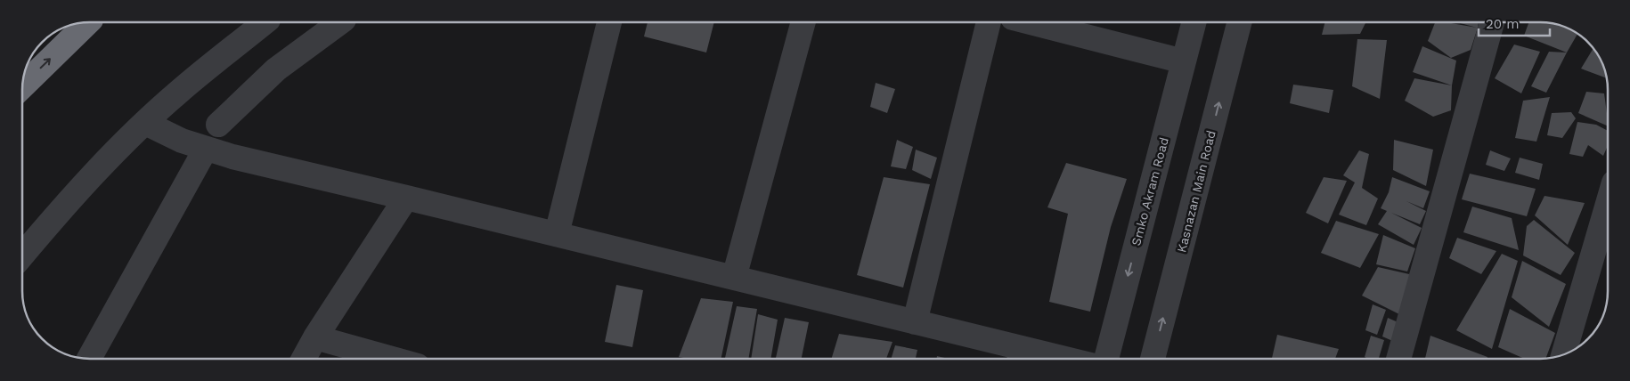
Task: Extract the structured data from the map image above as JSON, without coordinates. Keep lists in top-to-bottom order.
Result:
{
  "streets": {
    "street": ["Smko Akram Road", "Kasnazan Main Road"]
  },
  "one_way": ["Kasnazan Main Road"],
  "scale_bar": "20 m"
}
